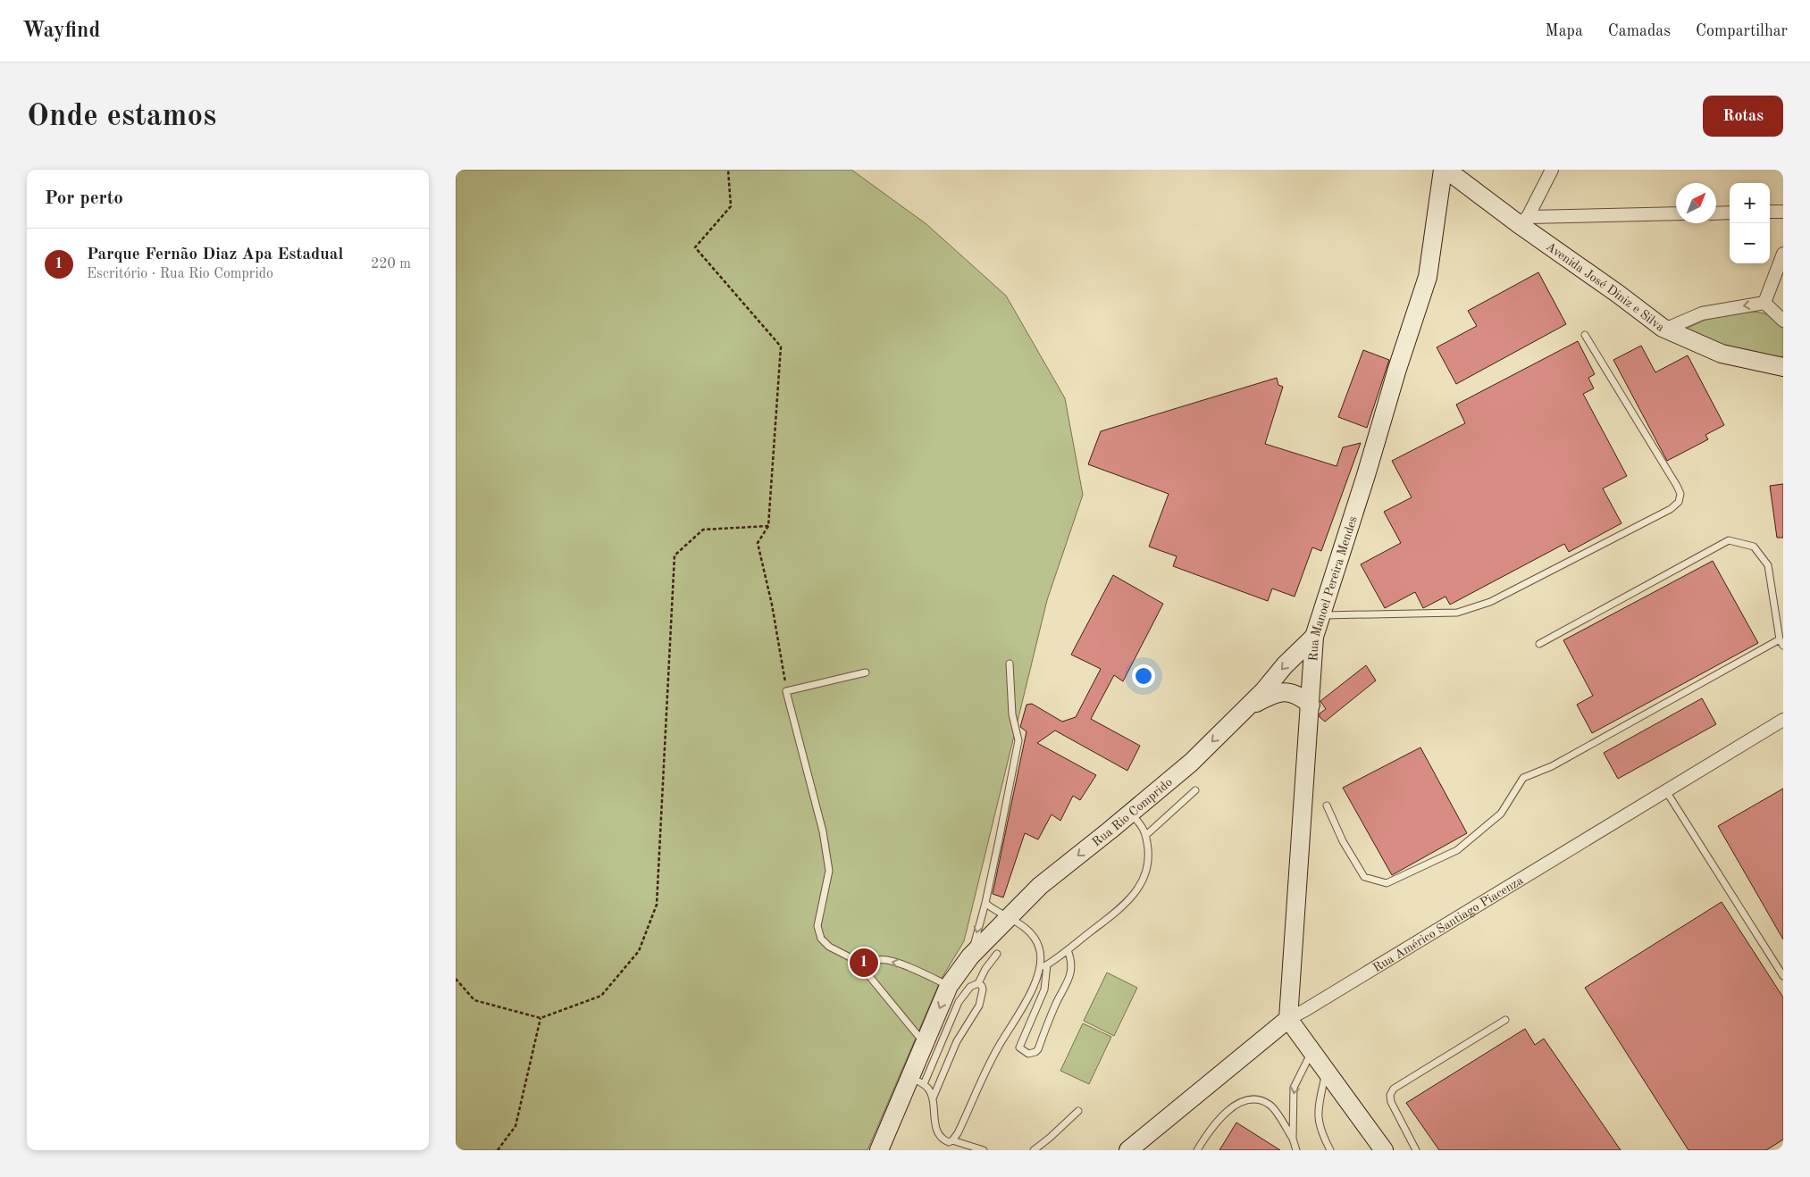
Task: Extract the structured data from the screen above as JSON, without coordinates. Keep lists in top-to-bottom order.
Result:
{
  "streets": {
    "street": [
      "Avenida José Diniz e Silva",
      "Rua Manoel Pereira Mendes",
      "Rua Rio Comprido",
      "Rua Américo Santiago Piacenza"
    ]
  },
  "crossings": [
    ["Rua Manoel Pereira Mendes", "Rua Rio Comprido"],
    ["Rua Manoel Pereira Mendes", "Rua Américo Santiago Piacenza"]
  ],
  "one_way": ["Rua Rio Comprido"],
  "north": "top right",
  "page": {
    "header": "Wayfind",
    "nav": ["Mapa", "Camadas", "Compartilhar"],
    "buttons": "Rotas",
    "title": "Onde estamos",
    "heading": "Por perto",
    "map_buttons": ["+", "−"],
    "list": [
      {
        "mark": "1",
        "name": "Parque Fernão Diaz Apa Estadual",
        "note": "Escritório · Rua Rio Comprido",
        "value": "220 m"
      }
    ],
    "pins": "1"
  }
}
